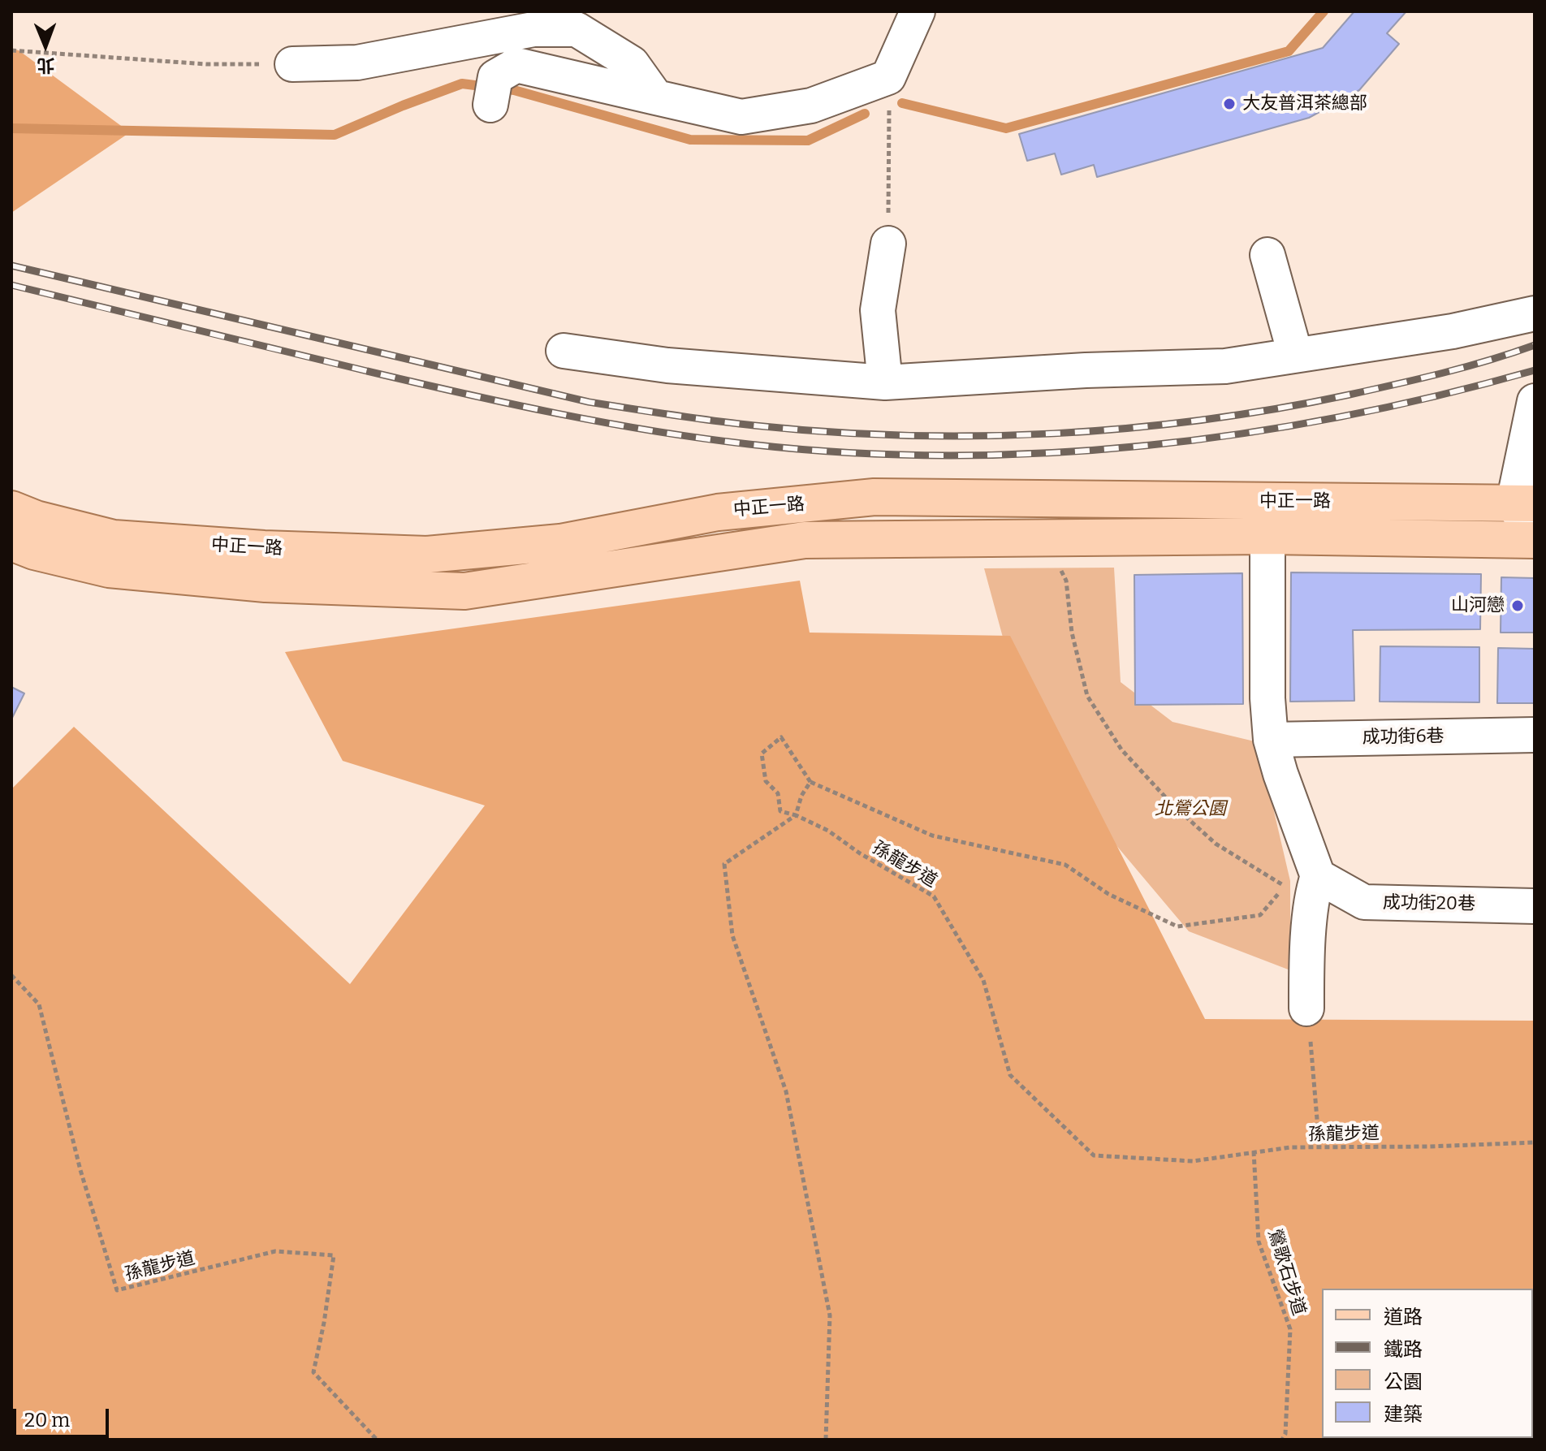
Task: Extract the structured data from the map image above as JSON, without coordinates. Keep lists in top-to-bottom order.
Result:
{
  "streets": {
    "main road": ["中正一路"],
    "street": ["成功街6巷", "成功街20巷"],
    "path": ["孫龍步道", "鶯歌石步道"]
  },
  "crossings": [
    ["孫龍步道", "鶯歌石步道"]
  ],
  "parks": ["北鶯公園"],
  "places": ["大友普洱茶總部", "山河戀"],
  "legend": [
    "道路",
    "鐵路",
    "公園",
    "建築"
  ],
  "scale_bar": "20 m",
  "north": "bottom"
}
